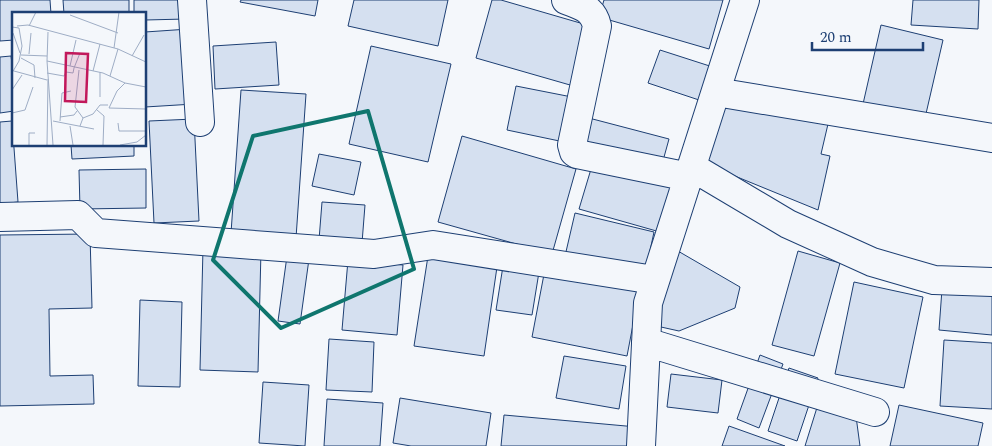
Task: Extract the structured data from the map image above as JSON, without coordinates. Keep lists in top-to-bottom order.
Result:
{
  "scale_bar": "20 m"
}
